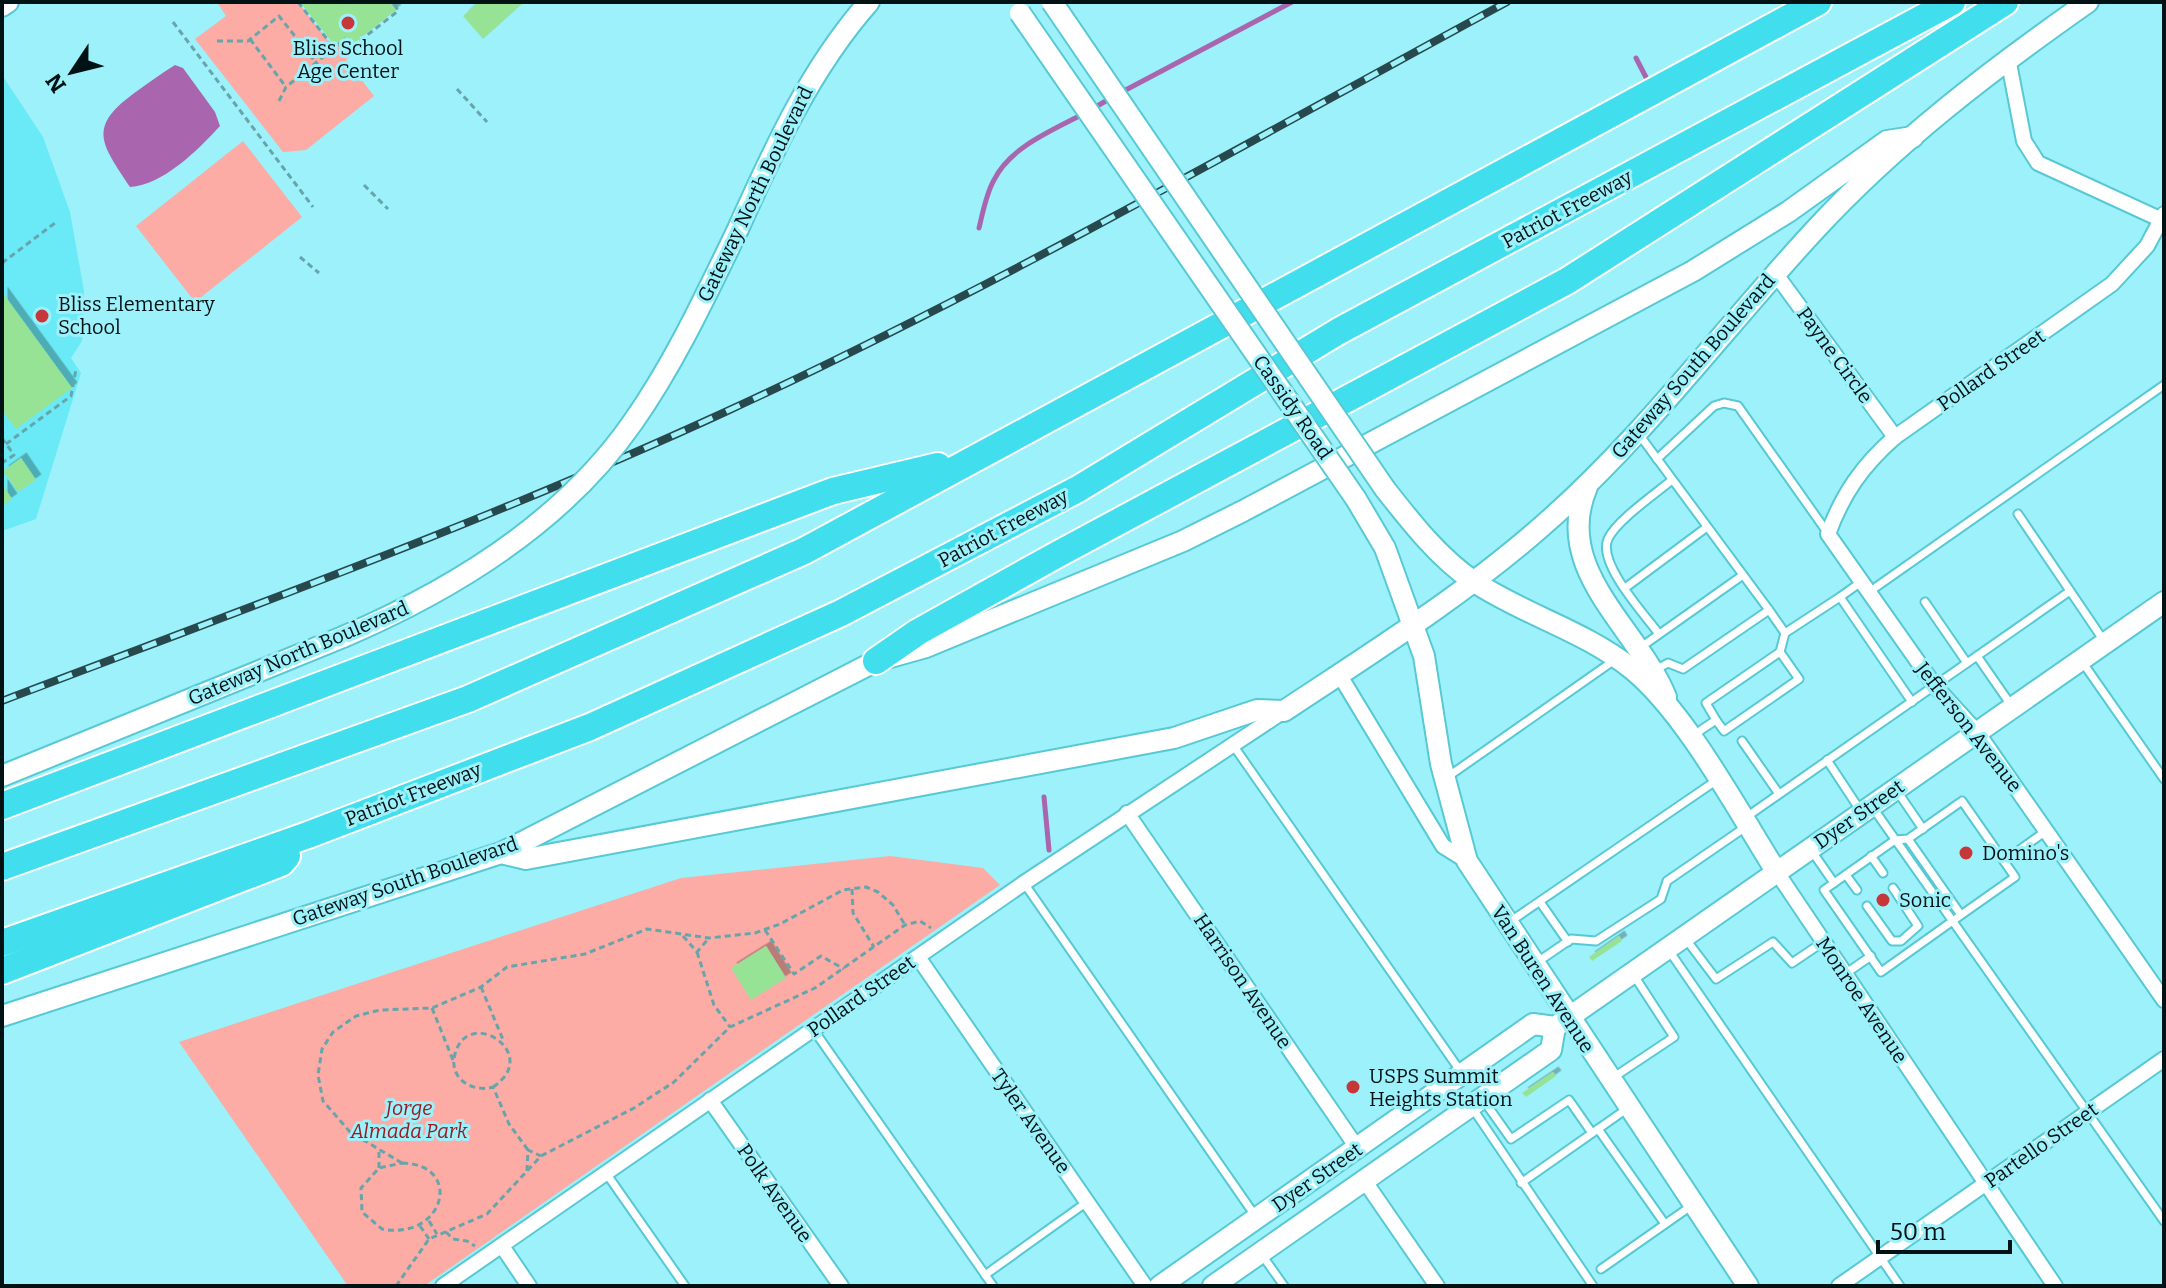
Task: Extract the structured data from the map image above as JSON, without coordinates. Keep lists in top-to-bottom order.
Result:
{
  "streets": {
    "highway": ["Patriot Freeway"],
    "main road": [
      "Gateway North Boulevard",
      "Gateway South Boulevard",
      "Cassidy Road",
      "Dyer Street",
      "Van Buren Avenue",
      "Monroe Avenue"
    ],
    "street": [
      "Payne Circle",
      "Pollard Street",
      "Jefferson Avenue",
      "Harrison Avenue",
      "Tyler Avenue",
      "Partello Street",
      "Polk Avenue"
    ]
  },
  "crossings": [
    ["Payne Circle", "Gateway South Boulevard"],
    ["Payne Circle", "Pollard Street"],
    ["Gateway South Boulevard", "Pollard Street"],
    ["Gateway South Boulevard", "Cassidy Road"],
    ["Gateway South Boulevard", "Van Buren Avenue"],
    ["Pollard Street", "Jefferson Avenue"],
    ["Pollard Street", "Harrison Avenue"],
    ["Pollard Street", "Tyler Avenue"],
    ["Pollard Street", "Polk Avenue"],
    ["Cassidy Road", "Van Buren Avenue"],
    ["Cassidy Road", "Monroe Avenue"],
    ["Jefferson Avenue", "Dyer Street"],
    ["Dyer Street", "Van Buren Avenue"],
    ["Dyer Street", "Harrison Avenue"],
    ["Dyer Street", "Monroe Avenue"],
    ["Monroe Avenue", "Partello Street"]
  ],
  "parks": ["Jorge Almada Park"],
  "places": [
    "Bliss School Age Center",
    "Bliss Elementary School",
    "Domino's",
    "Sonic",
    "USPS Summit Heights Station"
  ],
  "scale_bar": "50 m",
  "north": "bottom left"
}
